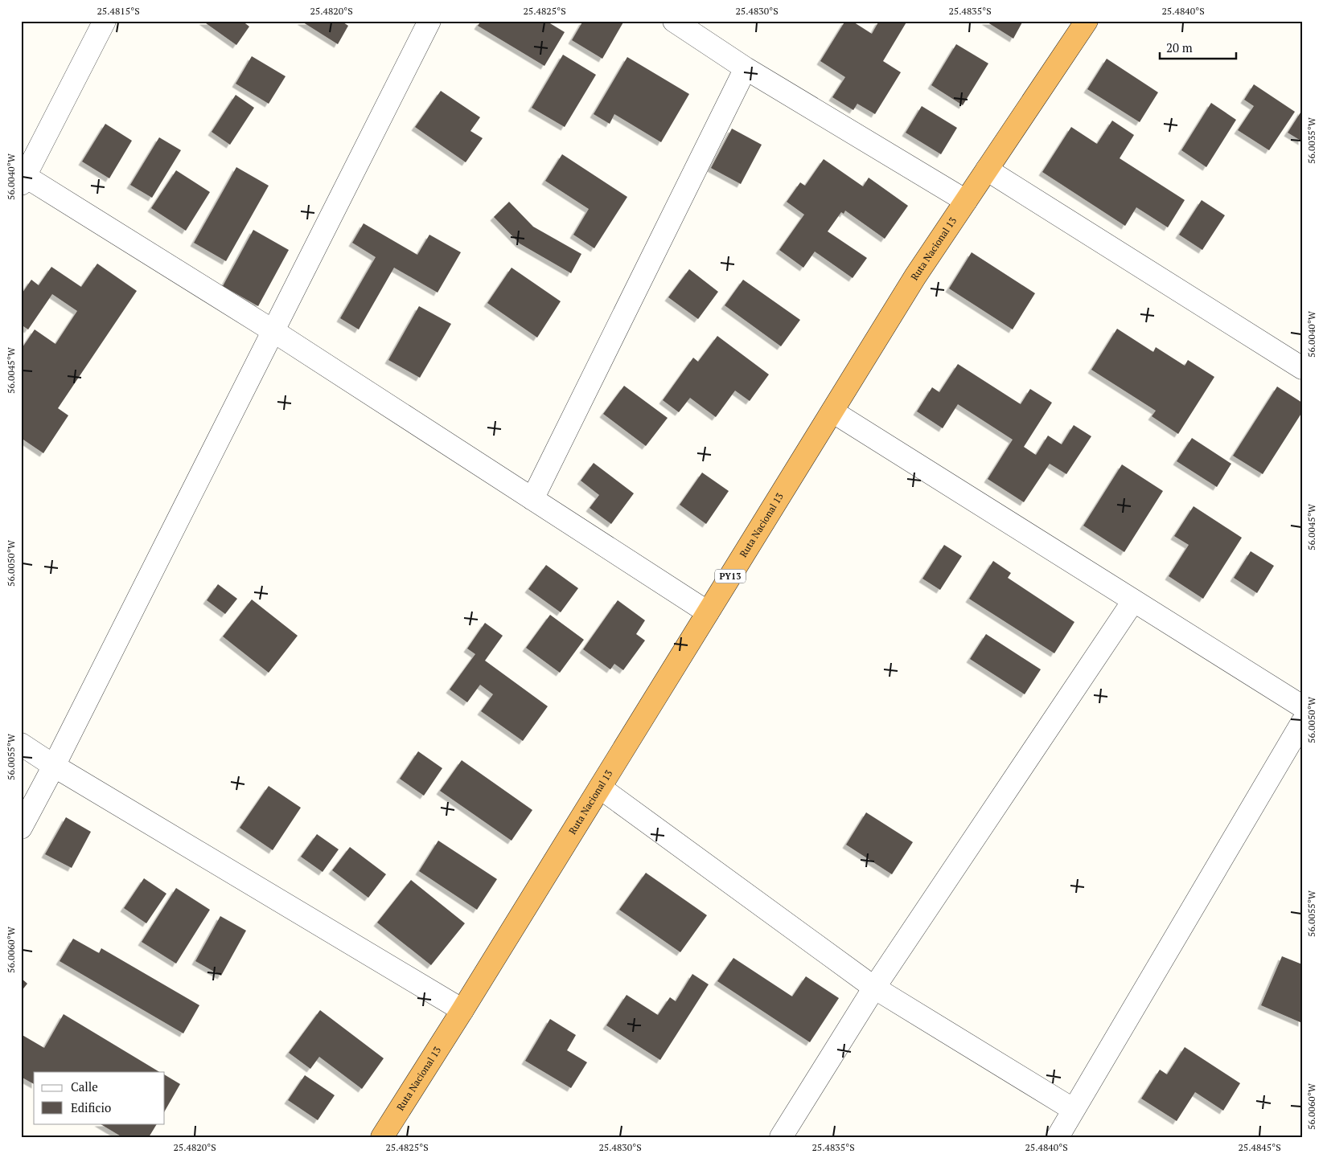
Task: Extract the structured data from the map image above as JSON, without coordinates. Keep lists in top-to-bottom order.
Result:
{
  "streets": {
    "highway": ["Ruta Nacional 13", "PY13"]
  },
  "legend": ["Calle", "Edificio"],
  "scale_bar": "20 m",
  "coordinates": [
    "25.4815°S",
    "25.4820°S",
    "25.4825°S",
    "25.4830°S",
    "25.4835°S",
    "25.4840°S",
    "56.0035°W",
    "56.0040°W",
    "56.0045°W",
    "56.0050°W",
    "56.0055°W",
    "56.0060°W",
    "25.4845°S"
  ]
}
